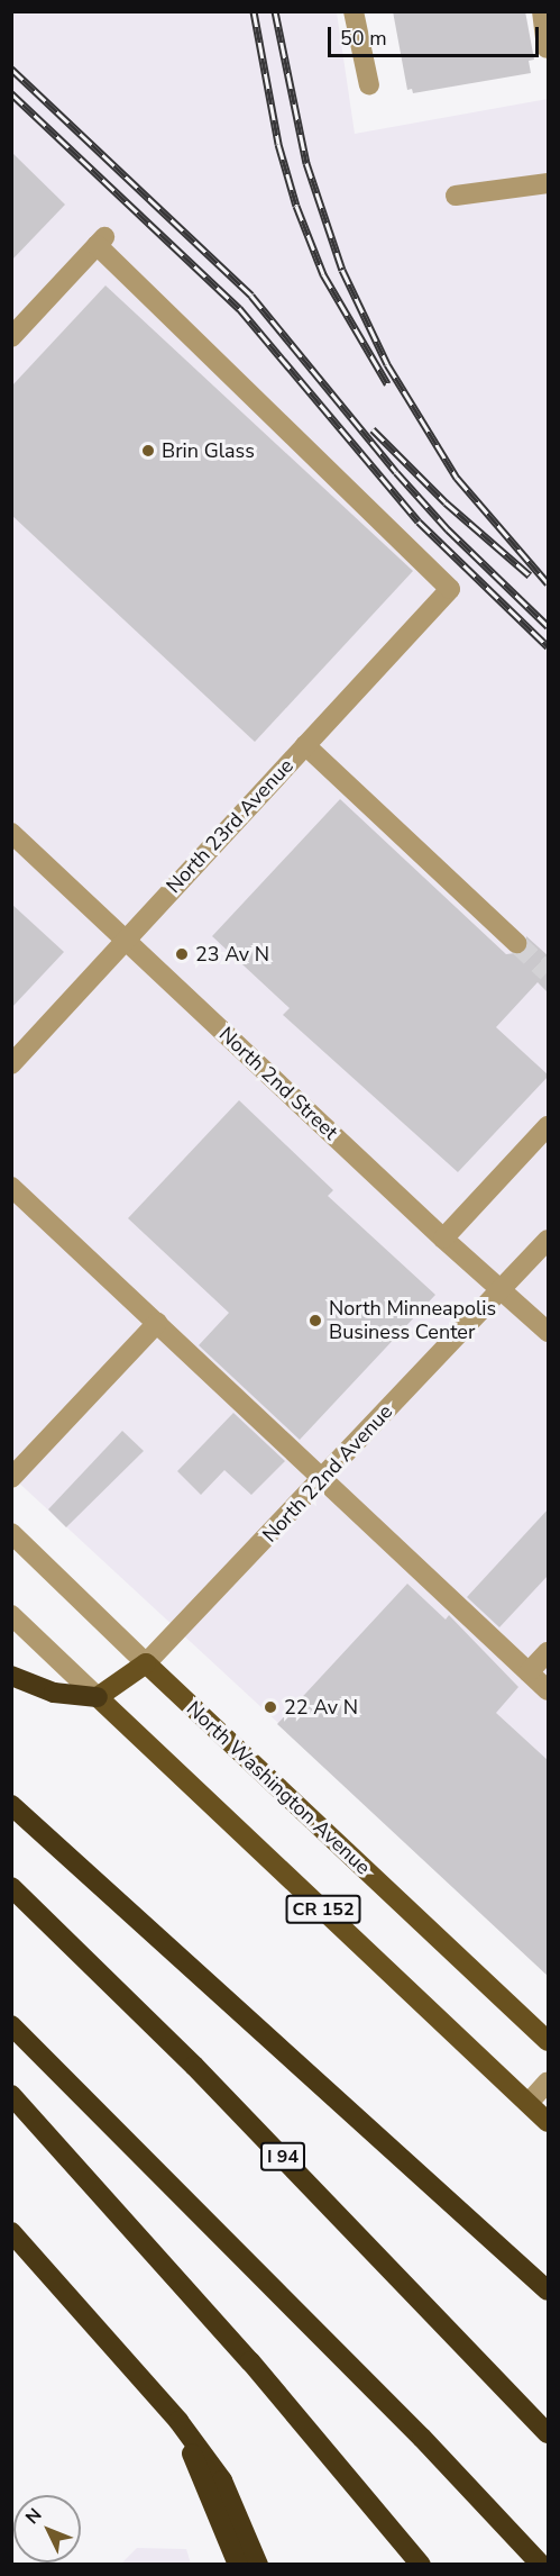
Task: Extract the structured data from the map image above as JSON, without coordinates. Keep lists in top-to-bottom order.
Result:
{
  "streets": {
    "highway": ["I 94"],
    "main road": ["North 22nd Avenue", "North Washington Avenue", "CR 152"],
    "street": ["North 23rd Avenue", "North 2nd Street"]
  },
  "crossings": [
    ["North 23rd Avenue", "North 2nd Street"],
    ["North 2nd Street", "North 22nd Avenue"],
    ["North 22nd Avenue", "North Washington Avenue"],
    ["North 22nd Avenue", "CR 152"]
  ],
  "places": [
    "Brin Glass",
    "23 Av N",
    "North Minneapolis Business Center",
    "22 Av N"
  ],
  "scale_bar": "50 m",
  "north": "top left"
}
